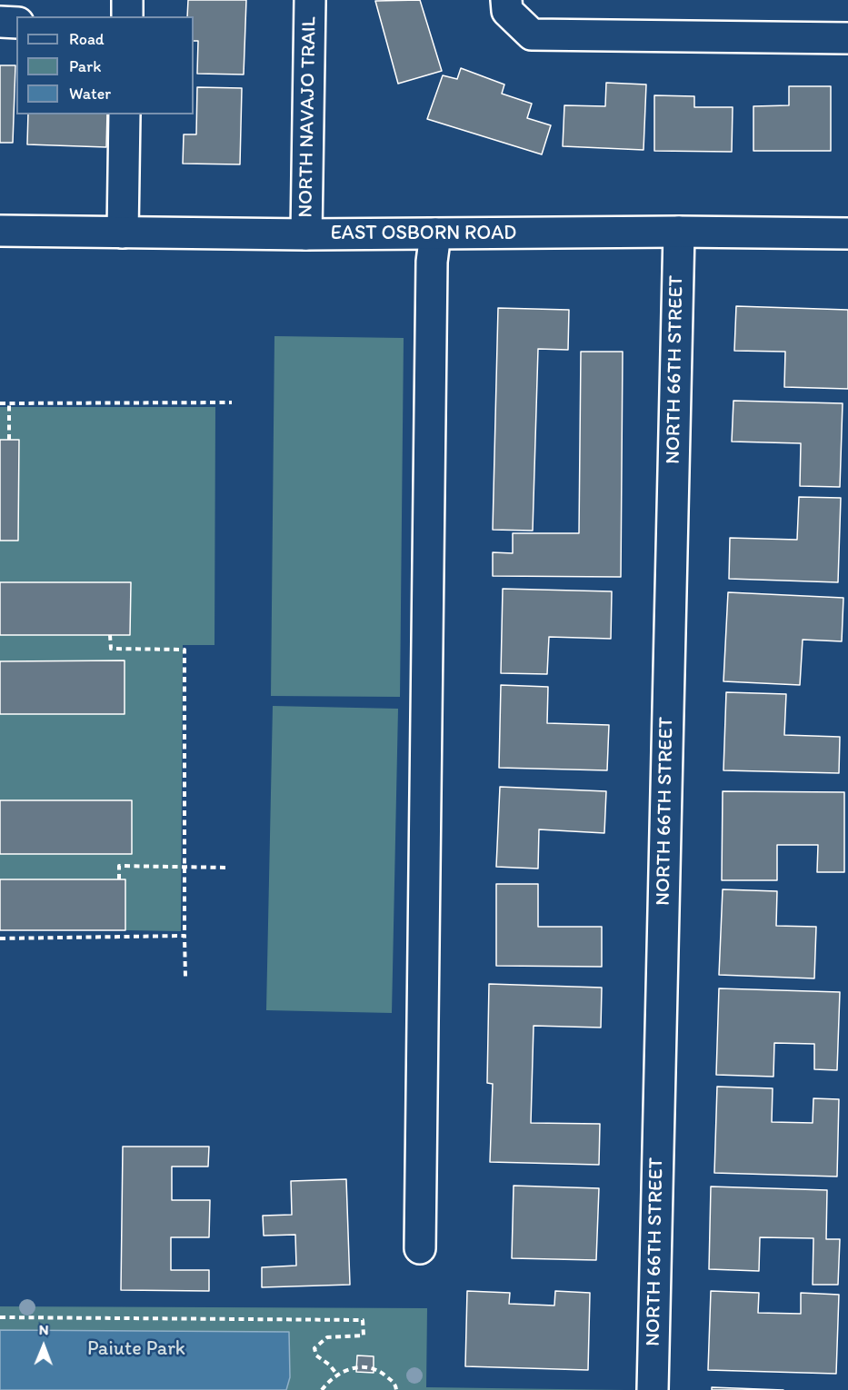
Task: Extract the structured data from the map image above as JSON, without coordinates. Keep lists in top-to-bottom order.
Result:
{
  "streets": {
    "street": ["NORTH NAVAJO TRAIL", "EAST OSBORN ROAD", "NORTH 66TH STREET"]
  },
  "crossings": [
    ["NORTH NAVAJO TRAIL", "EAST OSBORN ROAD"],
    ["EAST OSBORN ROAD", "NORTH 66TH STREET"]
  ],
  "parks": ["Paiute Park"],
  "legend": ["Road", "Park", "Water"],
  "north": "top"
}
